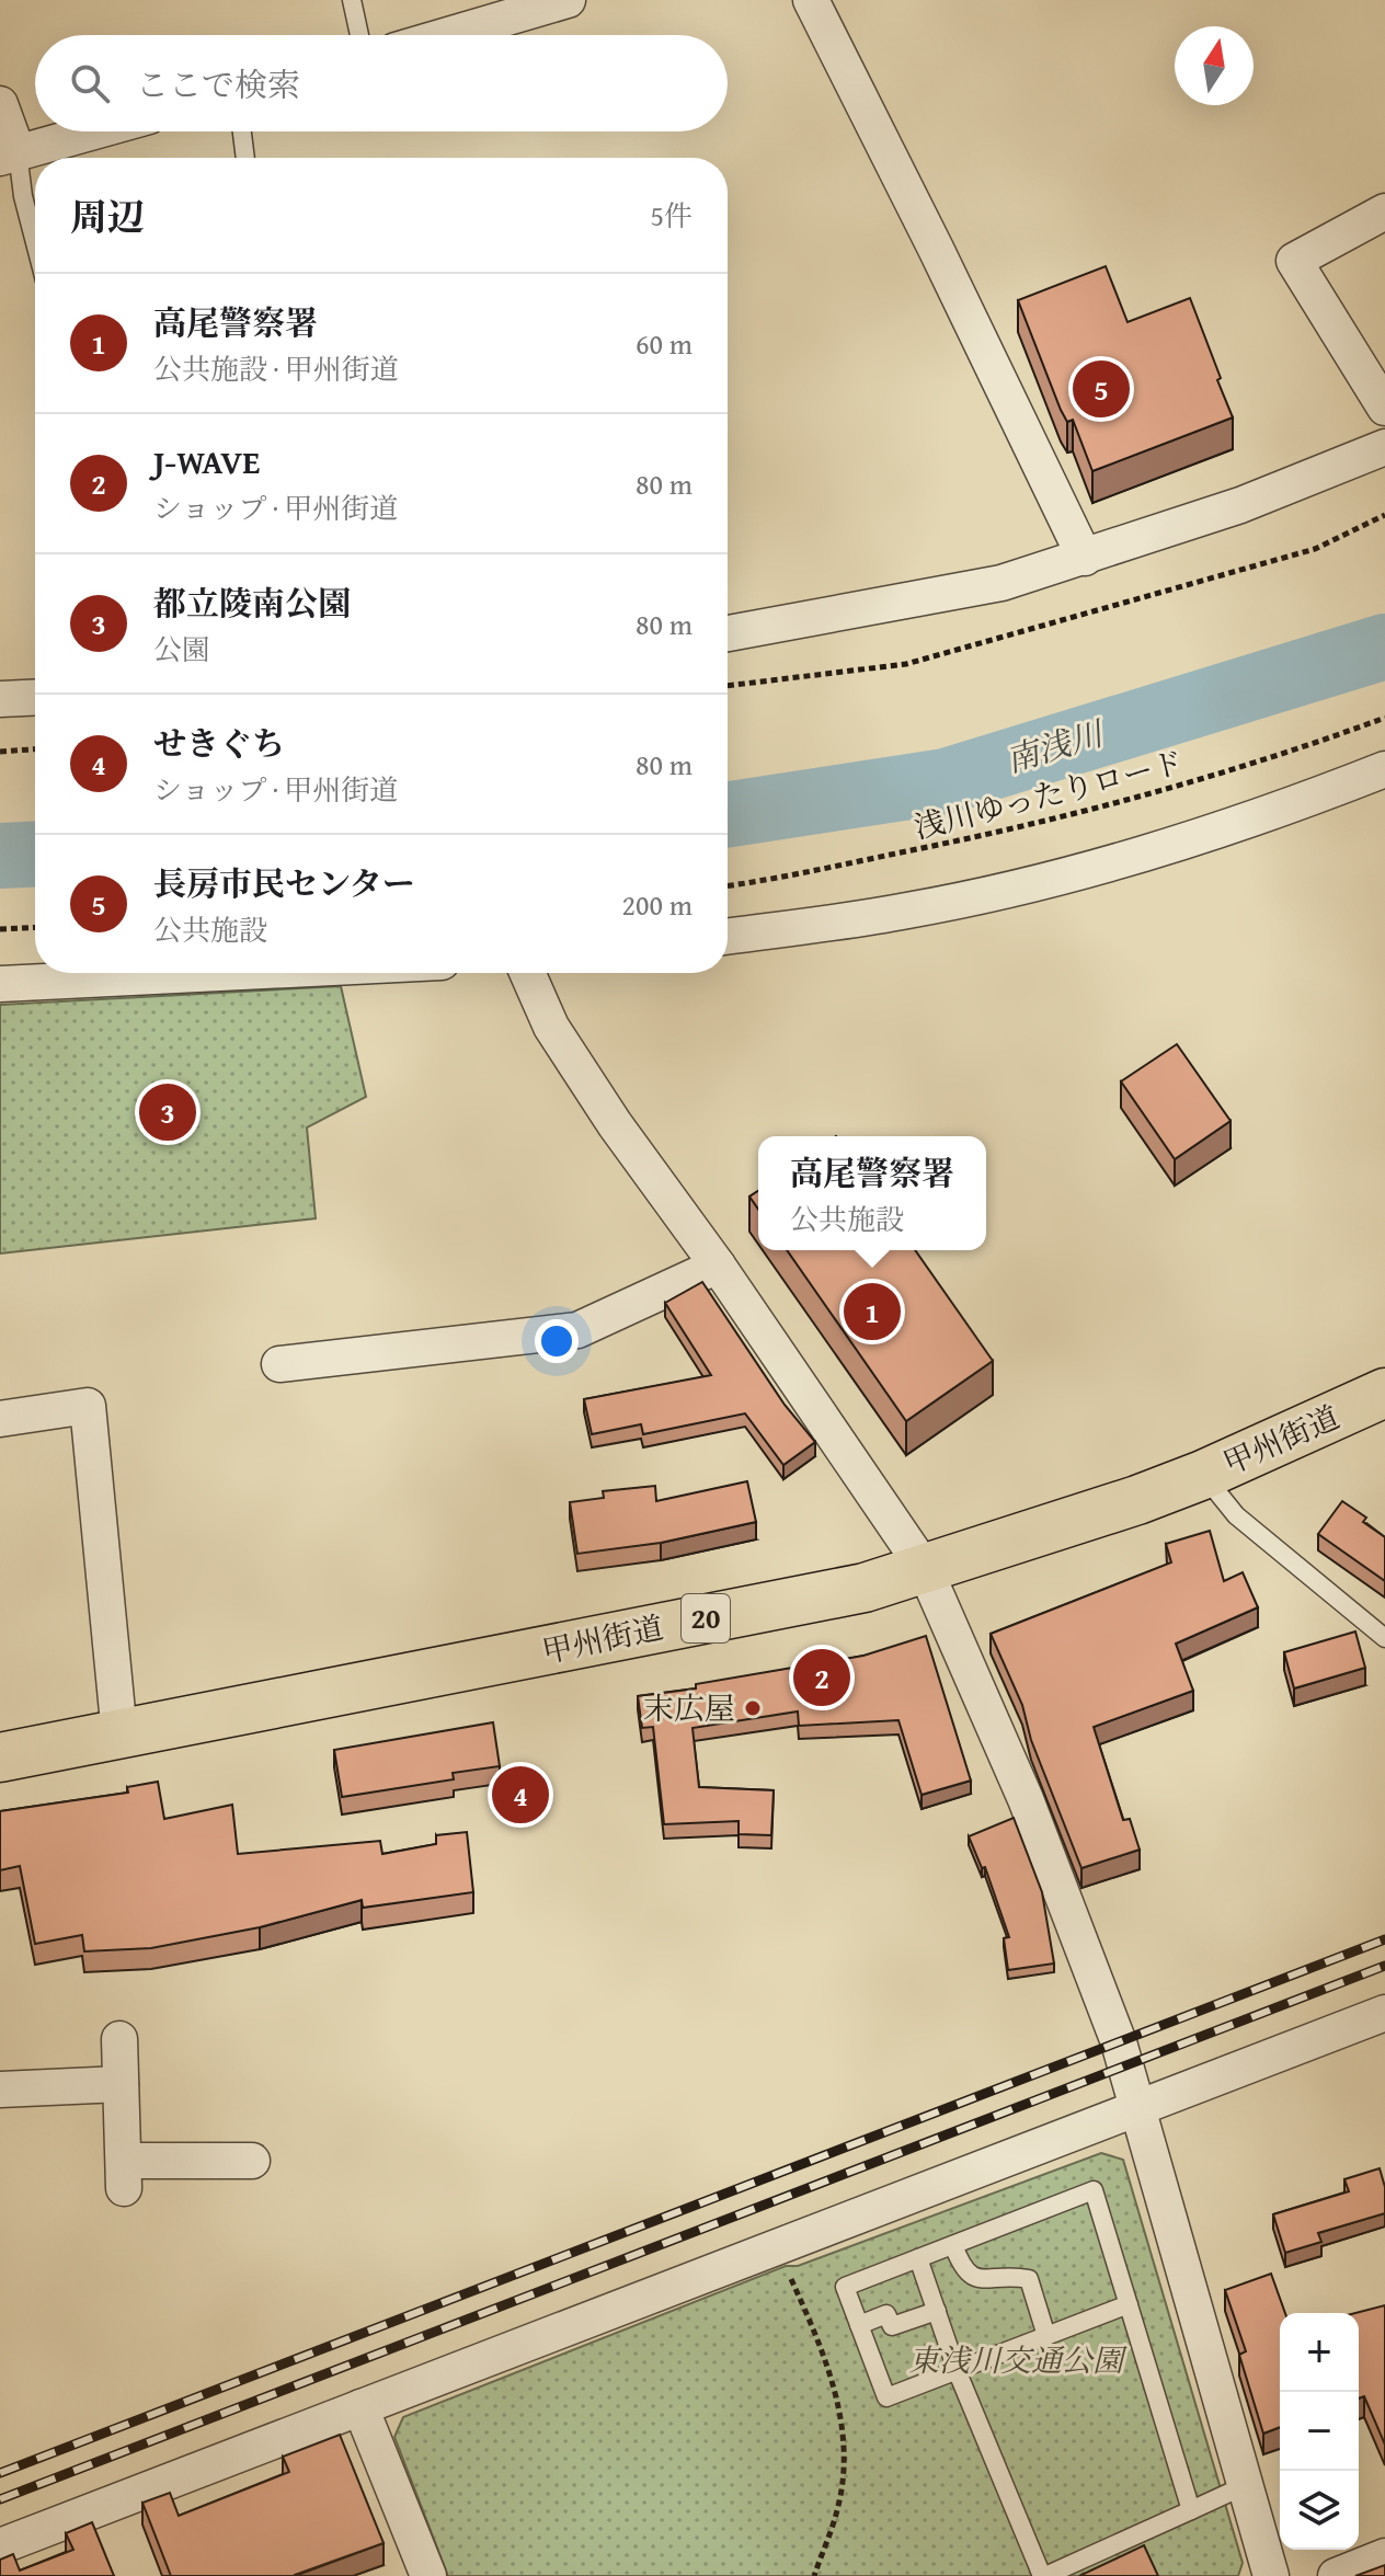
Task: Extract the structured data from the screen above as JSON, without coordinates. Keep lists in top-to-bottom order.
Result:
{
  "streets": {
    "highway": ["甲州街道", "20"],
    "path": ["浅川ゆったりロード"]
  },
  "water": ["南浅川"],
  "parks": ["東浅川交通公園"],
  "places": ["末広屋"],
  "north": "top",
  "page": {
    "search": "ここで検索",
    "heading": ["周辺", "5件"],
    "list": [
      {
        "mark": "1",
        "name": "高尾警察署",
        "note": "公共施設 · 甲州街道",
        "value": "60 m"
      },
      {
        "mark": "2",
        "name": "J-WAVE",
        "note": "ショップ · 甲州街道",
        "value": "80 m"
      },
      {
        "mark": "3",
        "name": "都立陵南公園",
        "note": "公園",
        "value": "80 m"
      },
      {
        "mark": "4",
        "name": "せきぐち",
        "note": "ショップ · 甲州街道",
        "value": "80 m"
      },
      {
        "mark": "5",
        "name": "長房市民センター",
        "note": "公共施設",
        "value": "200 m"
      }
    ],
    "pins": [
      "5",
      "3",
      "1",
      "2",
      "4"
    ],
    "popup": ["高尾警察署", "公共施設"],
    "map_buttons": ["+", "−"]
  }
}
